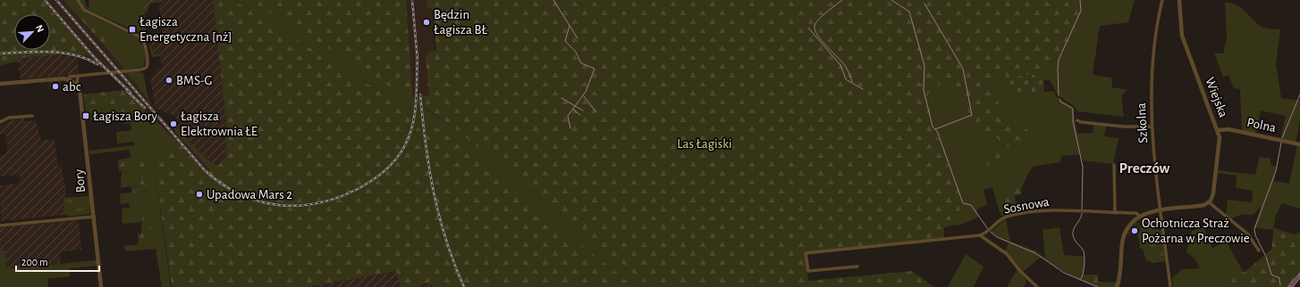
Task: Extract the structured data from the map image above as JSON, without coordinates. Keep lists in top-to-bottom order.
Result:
{
  "streets": {
    "street": [
      "Wiejska",
      "Szkolna",
      "Polna",
      "Bory",
      "Sosnowa"
    ]
  },
  "crossings": [
    ["Wiejska", "Polna"],
    ["Wiejska", "Sosnowa"],
    ["Szkolna", "Sosnowa"]
  ],
  "districts": ["Preczów"],
  "parks": ["Las Łagiski"],
  "places": {
    "other": [
      "Będzin Łagisza BŁ",
      "BMS-G",
      "abc",
      "Łagisza Elektrownia ŁE",
      "Upadowa Mars 2",
      "Ochotnicza Straż Pożarna w Preczowie"
    ],
    "transit": ["Łagisza Energetyczna [nż]", "Łagisza Bory"]
  },
  "scale_bar": "200 m",
  "north": "top right"
}
